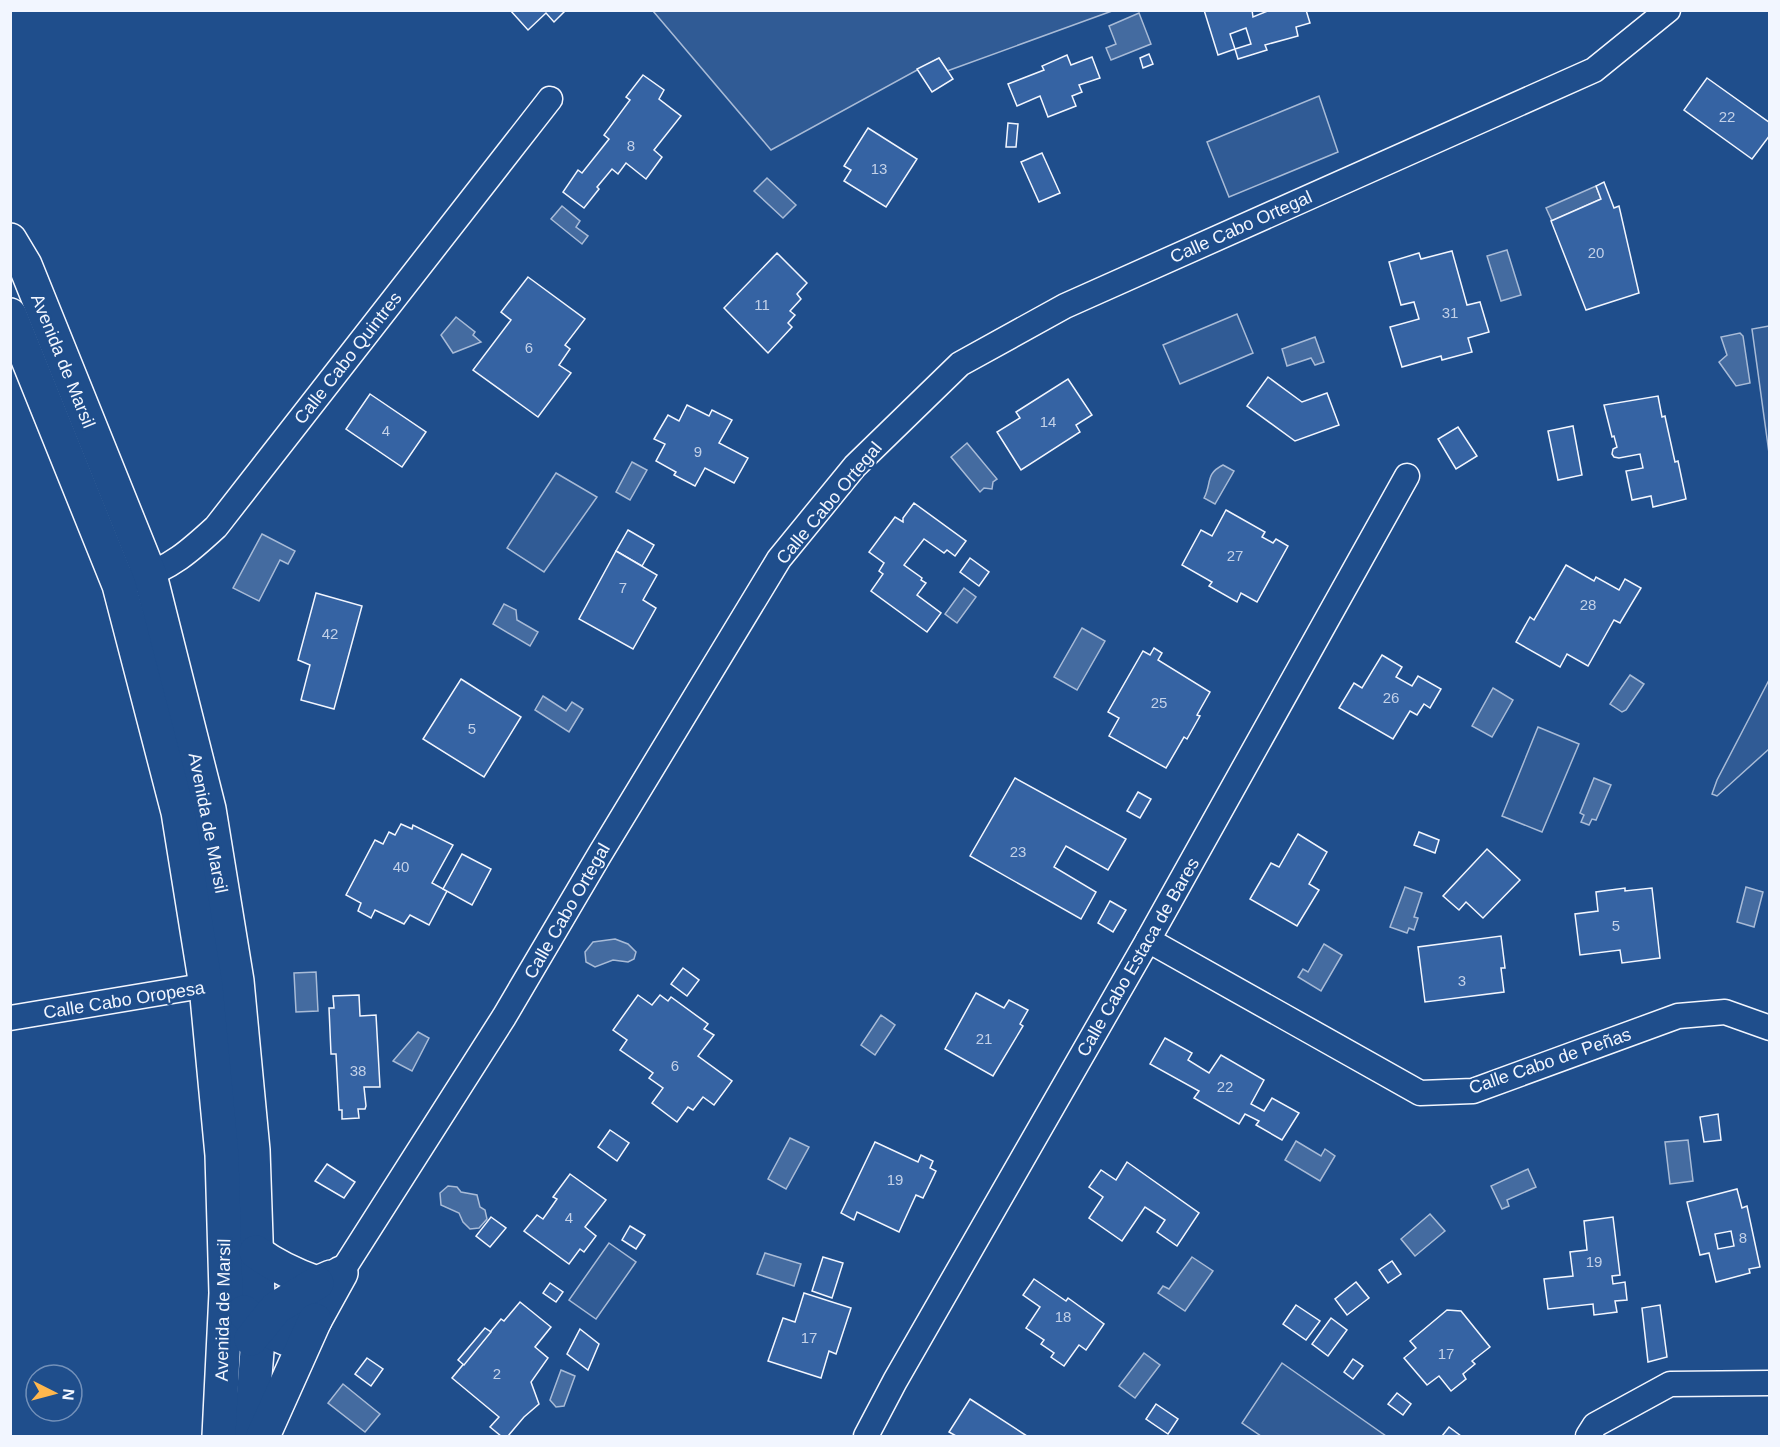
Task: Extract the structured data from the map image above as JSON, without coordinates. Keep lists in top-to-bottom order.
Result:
{
  "streets": {
    "street": [
      "Calle Cabo Ortegal",
      "Calle Cabo Quintres",
      "Avenida de Marsil",
      "Calle Cabo Estaca de Bares",
      "Calle Cabo Oropesa",
      "Calle Cabo de Peñas"
    ]
  },
  "crossings": [
    ["Calle Cabo Quintres", "Avenida de Marsil"],
    ["Avenida de Marsil", "Calle Cabo Oropesa"],
    ["Calle Cabo Estaca de Bares", "Calle Cabo de Peñas"]
  ],
  "house_numbers": [
    "22",
    "8",
    "13",
    "20",
    "11",
    "31",
    "6",
    "14",
    "4",
    "9",
    "27",
    "7",
    "28",
    "42",
    "26",
    "25",
    "5",
    "23",
    "40",
    "5",
    "3",
    "21",
    "6",
    "38",
    "22",
    "19",
    "4",
    "8",
    "19",
    "18",
    "17",
    "17",
    "2"
  ],
  "north": "right"
}
